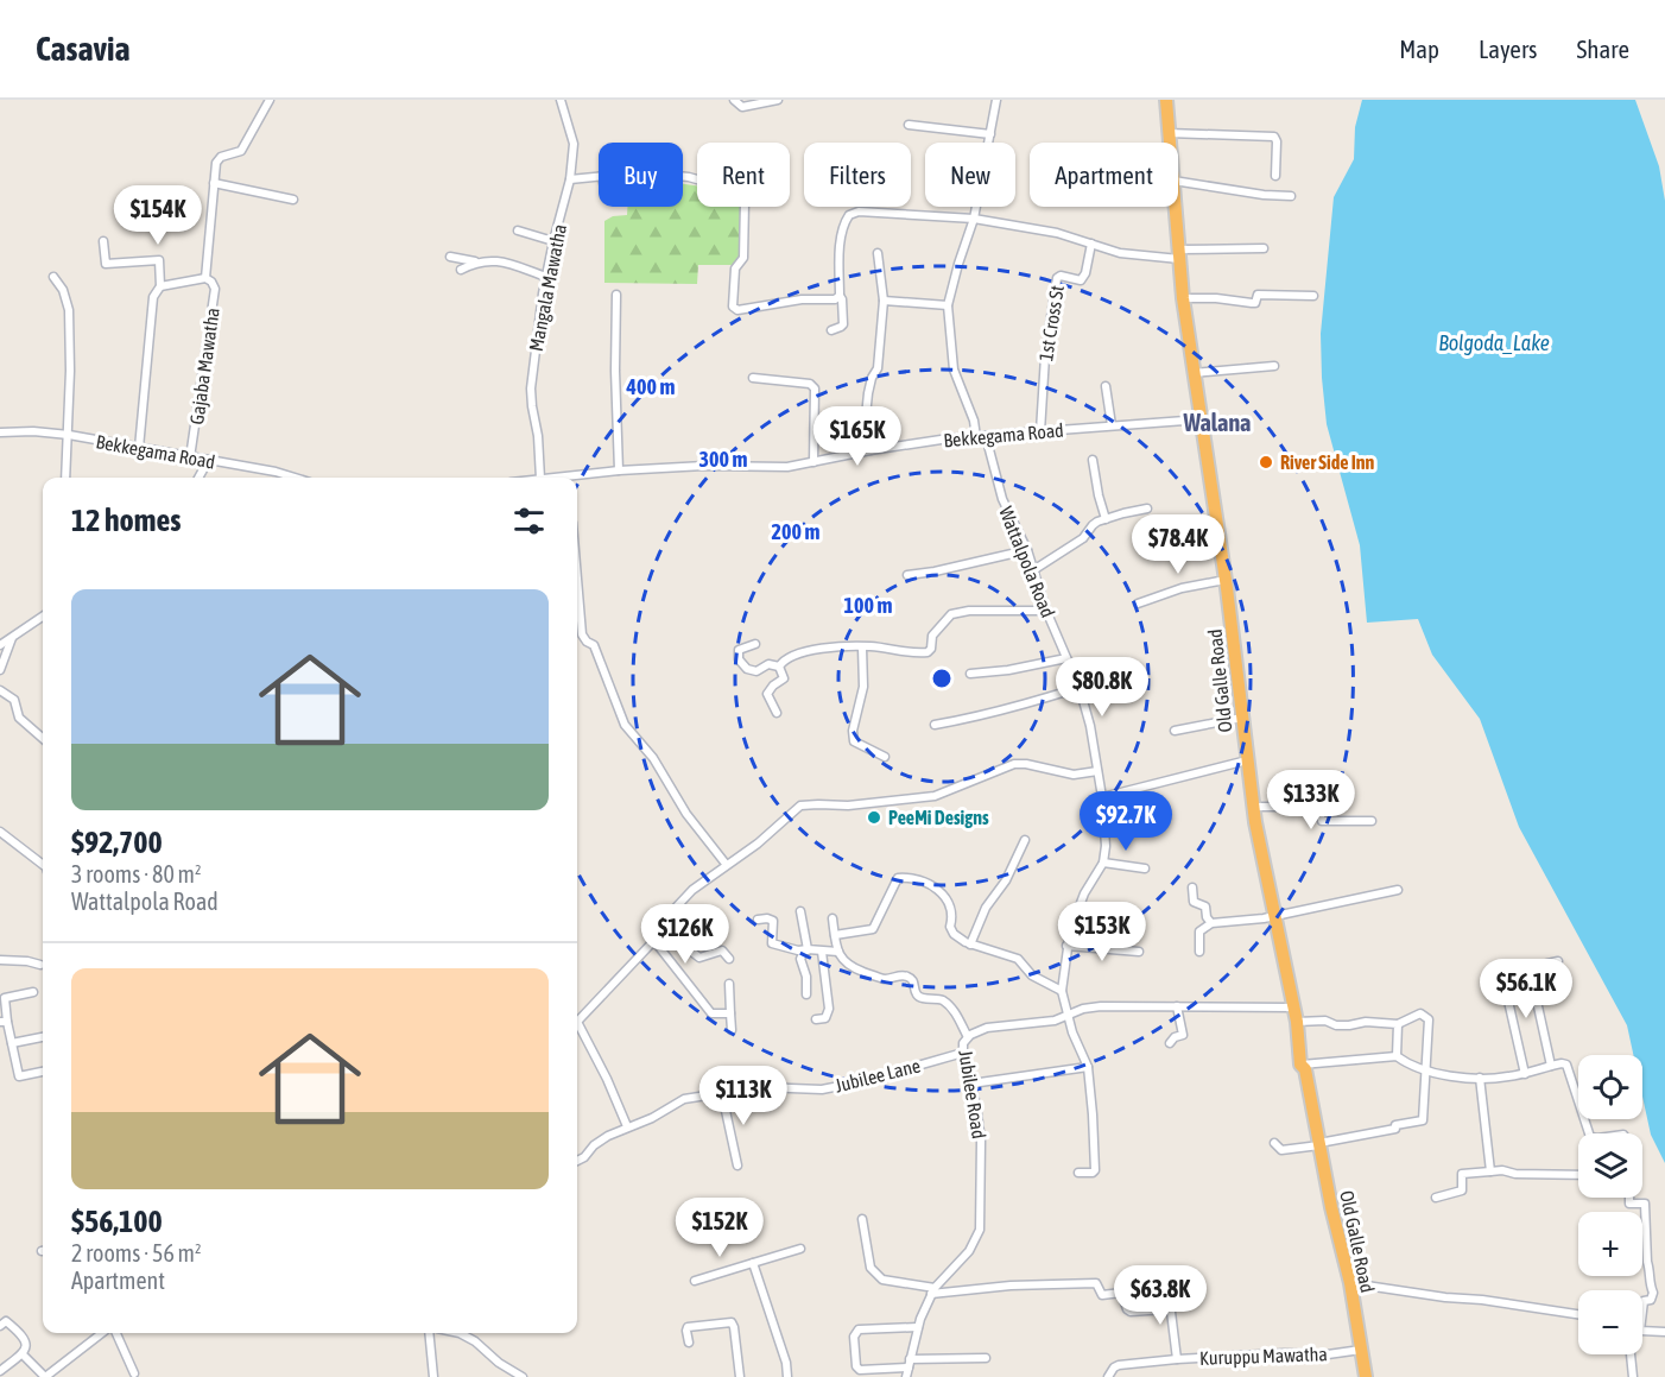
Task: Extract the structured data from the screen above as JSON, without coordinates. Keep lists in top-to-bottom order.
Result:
{
  "streets": {
    "highway": ["Old Galle Road"],
    "street": [
      "Mangala Mawatha",
      "1st Cross St",
      "Gajaba Mawatha",
      "Bekkegama Road",
      "Wattalpola Road",
      "Jubilee Lane",
      "Jubilee Road",
      "Kuruppu Mawatha"
    ]
  },
  "crossings": [
    ["1st Cross St", "Bekkegama Road"],
    ["Gajaba Mawatha", "Bekkegama Road"],
    ["Bekkegama Road", "Wattalpola Road"],
    ["Bekkegama Road", "Old Galle Road"],
    ["Wattalpola Road", "Jubilee Road"],
    ["Old Galle Road", "Jubilee Road"],
    ["Old Galle Road", "Kuruppu Mawatha"],
    ["Jubilee Lane", "Jubilee Road"],
    ["Jubilee Road", "Kuruppu Mawatha"]
  ],
  "districts": ["Walana"],
  "water": ["Bolgoda_Lake"],
  "places": ["River Side Inn", "PeeMi Designs"],
  "page": {
    "header": "Casavia",
    "nav": ["Map", "Layers", "Share"],
    "chip": [
      "Buy",
      "Rent",
      "Filters",
      "New",
      "Apartment"
    ],
    "price": [
      "$154K",
      "$165K",
      "$78.4K",
      "$80.8K",
      "$133K",
      "$92.7K",
      "$153K",
      "$126K",
      "$56.1K",
      "$113K",
      "$152K",
      "$63.8K"
    ],
    "heading": "12 homes",
    "list": [
      {
        "name": "$92,700",
        "note": "3 rooms · 80 m² · Wattalpola Road"
      },
      {
        "name": "$56,100",
        "note": "2 rooms · 56 m² · Apartment"
      }
    ],
    "map_buttons": ["+", "−"]
  },
  "rings": [
    "400 m",
    "300 m",
    "200 m",
    "100 m"
  ]
}
